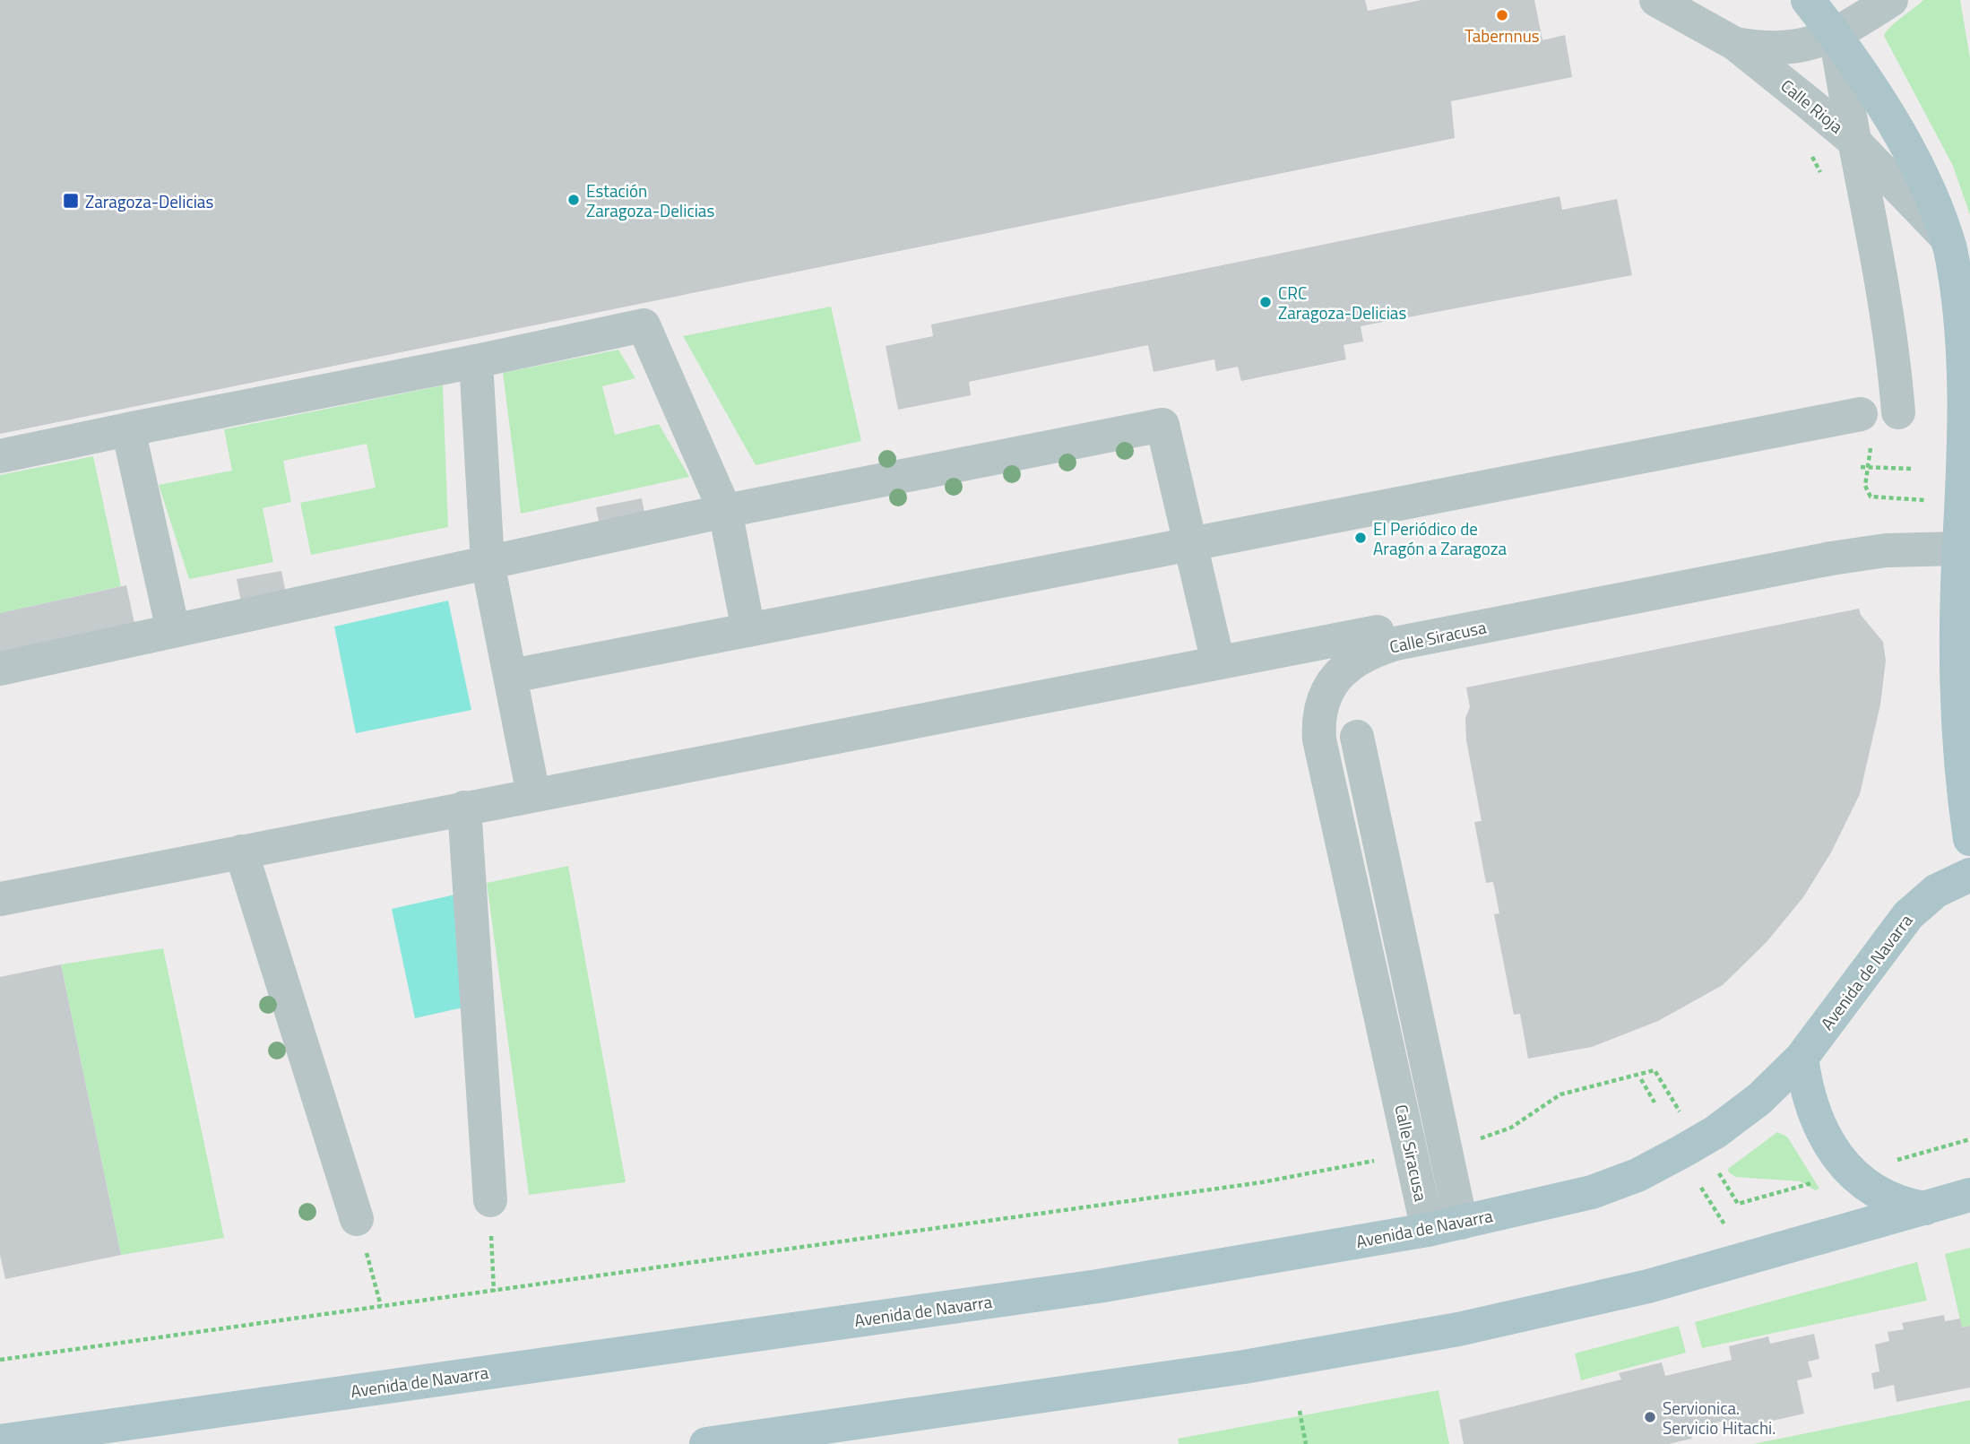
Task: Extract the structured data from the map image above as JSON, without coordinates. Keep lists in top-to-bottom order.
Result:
{
  "streets": {
    "main road": ["Avenida de Navarra"],
    "street": ["Calle Rioja", "Calle Siracusa"]
  },
  "crossings": [
    ["Calle Siracusa", "Avenida de Navarra"]
  ],
  "places": {
    "other": [
      "Tabernnus",
      "Estación Zaragoza-Delicias",
      "CRC Zaragoza-Delicias",
      "El Periódico de Aragón a Zaragoza",
      "Servionica. Servicio Hitachi."
    ],
    "transit": ["Zaragoza-Delicias"]
  }
}
